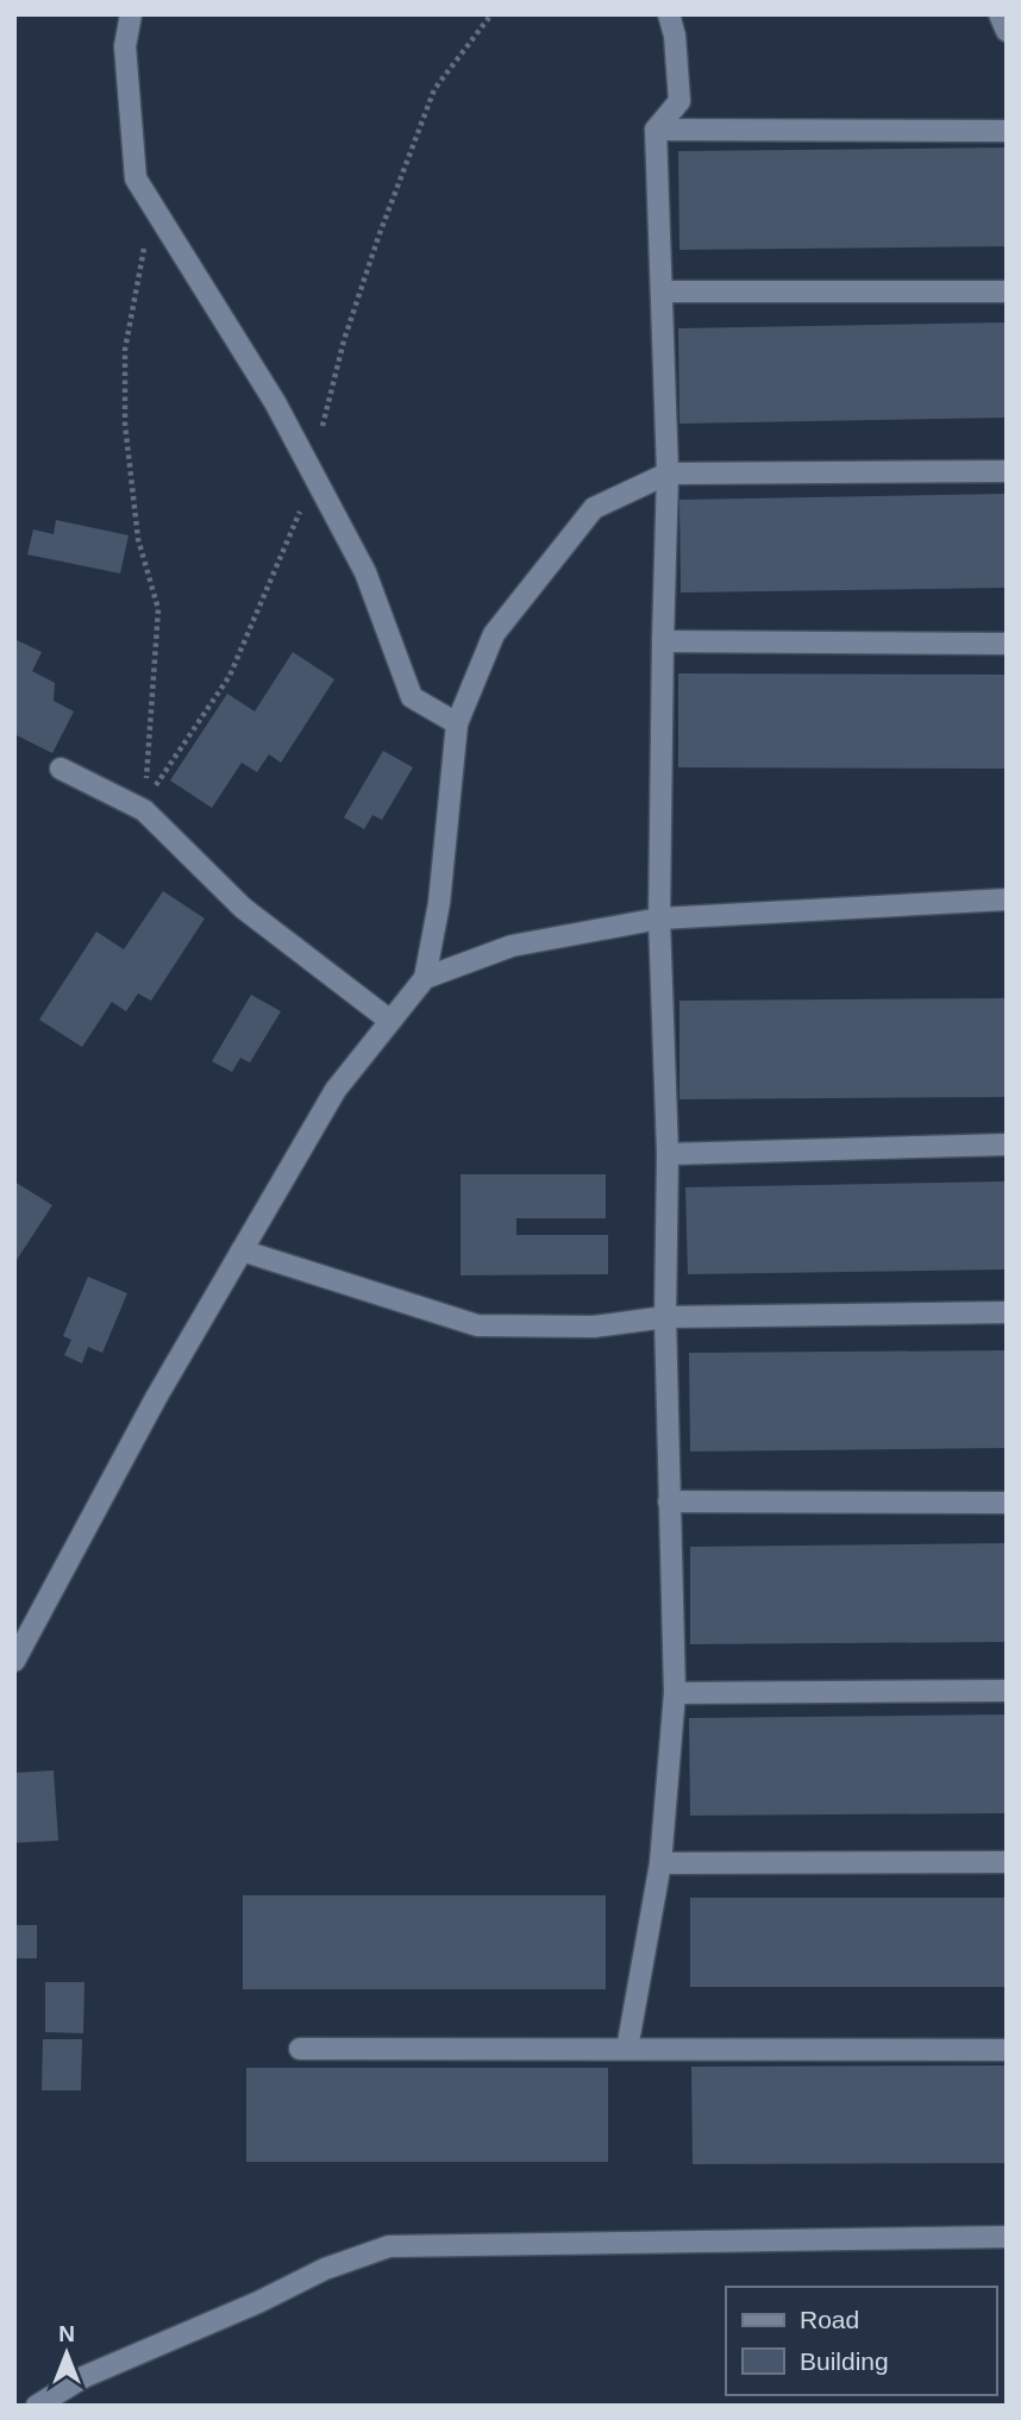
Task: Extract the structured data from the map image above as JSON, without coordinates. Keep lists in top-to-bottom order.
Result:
{
  "legend": ["Road", "Building"],
  "north": "top"
}
